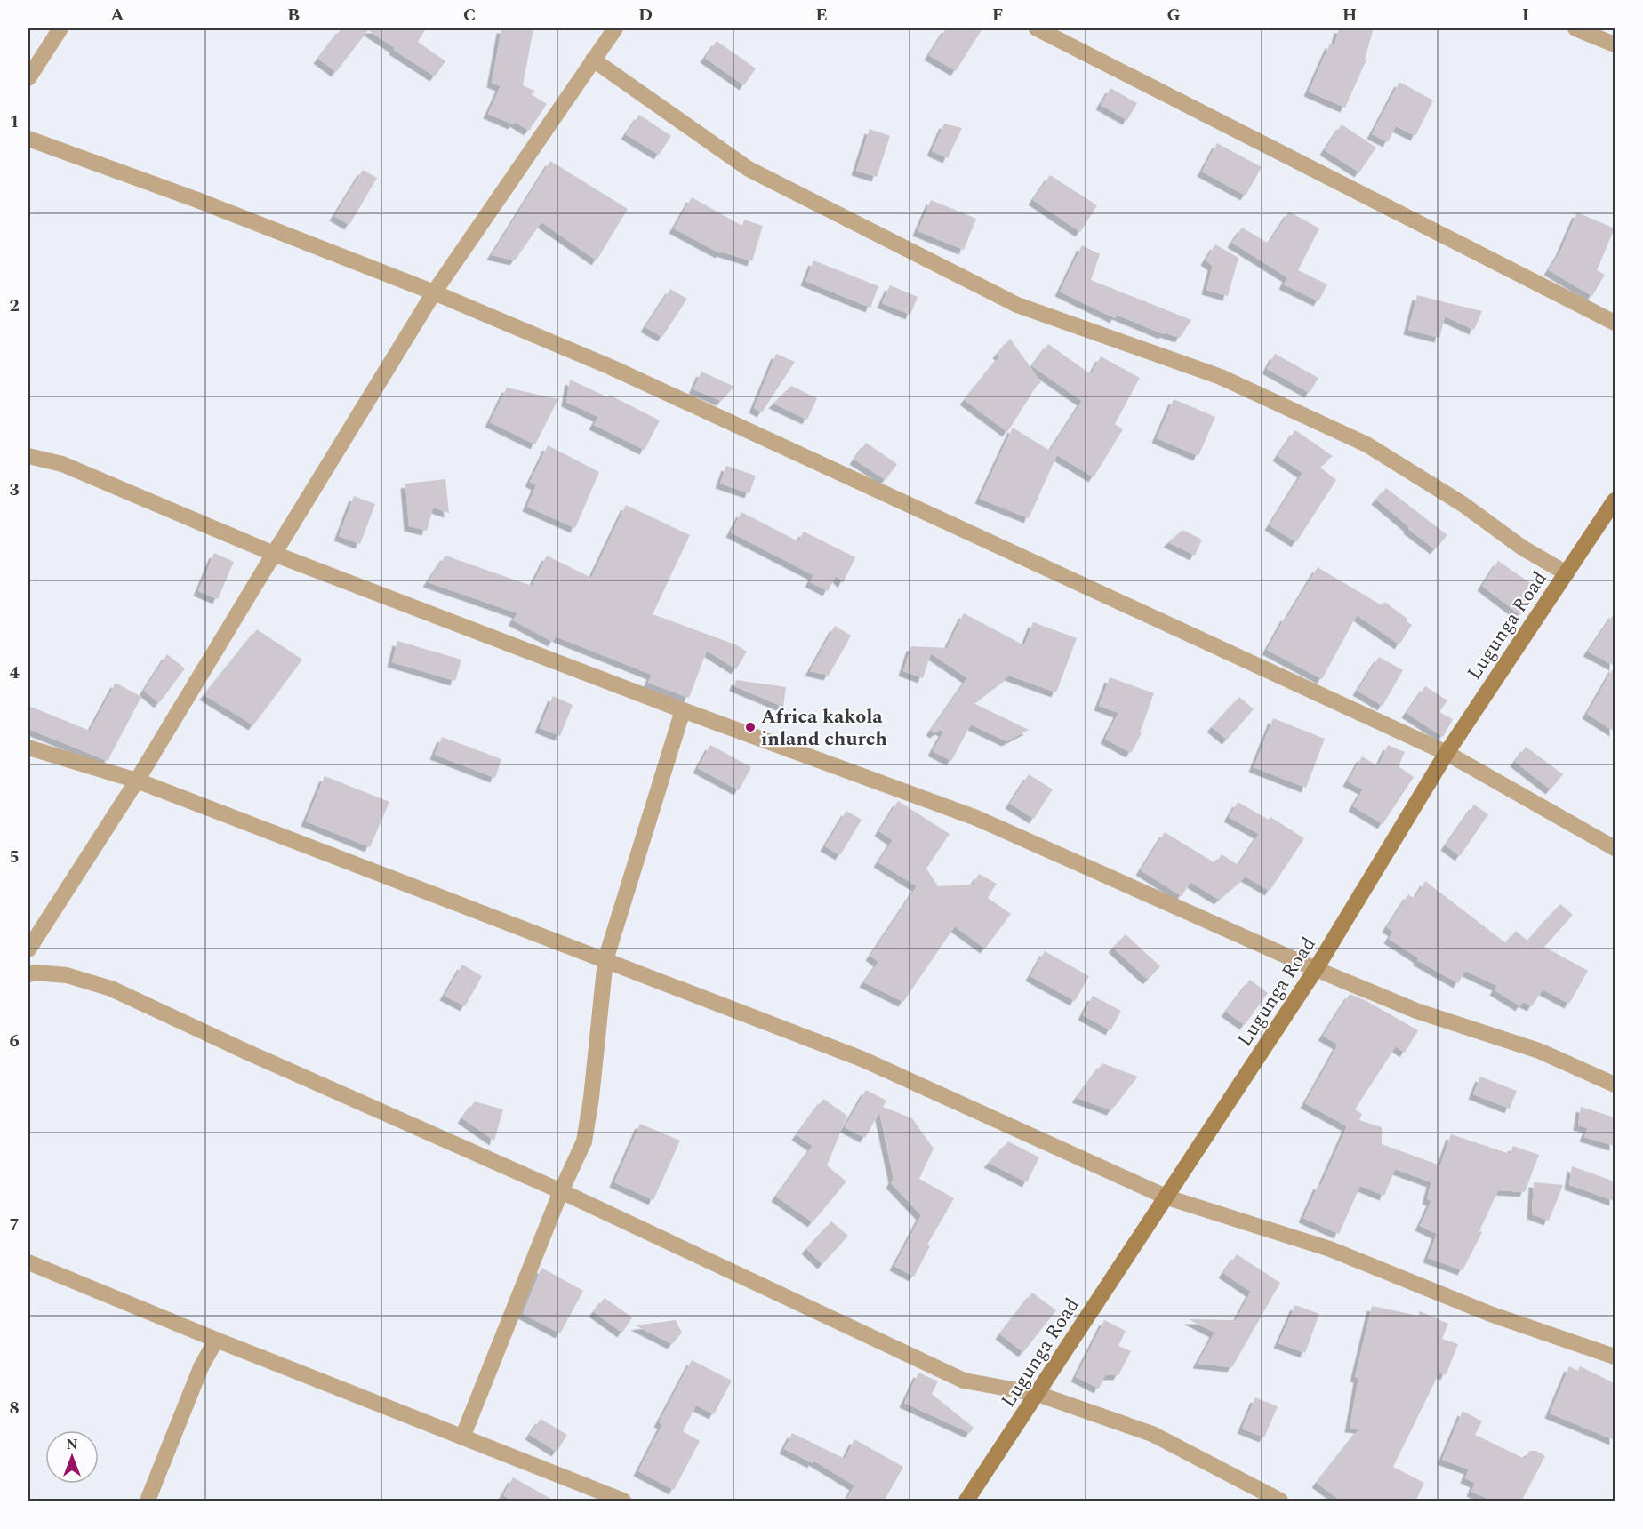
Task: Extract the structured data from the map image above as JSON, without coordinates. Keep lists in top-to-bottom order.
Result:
{
  "streets": {
    "street": ["Lugunga Road"]
  },
  "places": ["Africa kakola inland church"],
  "north": "top",
  "grid": {
    "columns": [
      "A",
      "B",
      "C",
      "D",
      "E",
      "F",
      "G",
      "H",
      "I"
    ],
    "rows": [
      "1",
      "2",
      "3",
      "4",
      "5",
      "6",
      "7",
      "8"
    ]
  }
}
